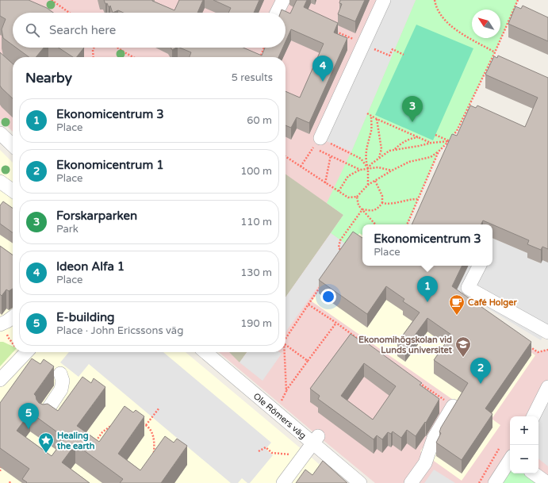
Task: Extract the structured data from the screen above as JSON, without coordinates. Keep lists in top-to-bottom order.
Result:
{
  "streets": {
    "street": ["Ole Römers väg"]
  },
  "places": {
    "cafe": ["Café Holger"],
    "school or university": ["Ekonomihögskolan vid Lunds universitet"],
    "place": ["Healing the earth"]
  },
  "north": "top left",
  "page": {
    "search": "Search here",
    "pins": [
      "4",
      "3",
      "1",
      "2",
      "5"
    ],
    "heading": ["Nearby", "5 results"],
    "list": [
      {
        "mark": "1",
        "name": "Ekonomicentrum 3",
        "note": "Place",
        "value": "60 m"
      },
      {
        "mark": "2",
        "name": "Ekonomicentrum 1",
        "note": "Place",
        "value": "100 m"
      },
      {
        "mark": "3",
        "name": "Forskarparken",
        "note": "Park",
        "value": "110 m"
      },
      {
        "mark": "4",
        "name": "Ideon Alfa 1",
        "note": "Place",
        "value": "130 m"
      },
      {
        "mark": "5",
        "name": "E-building",
        "note": "Place · John Ericssons väg",
        "value": "190 m"
      }
    ],
    "popup": ["Ekonomicentrum 3", "Place"],
    "map_buttons": ["+", "−"]
  }
}
